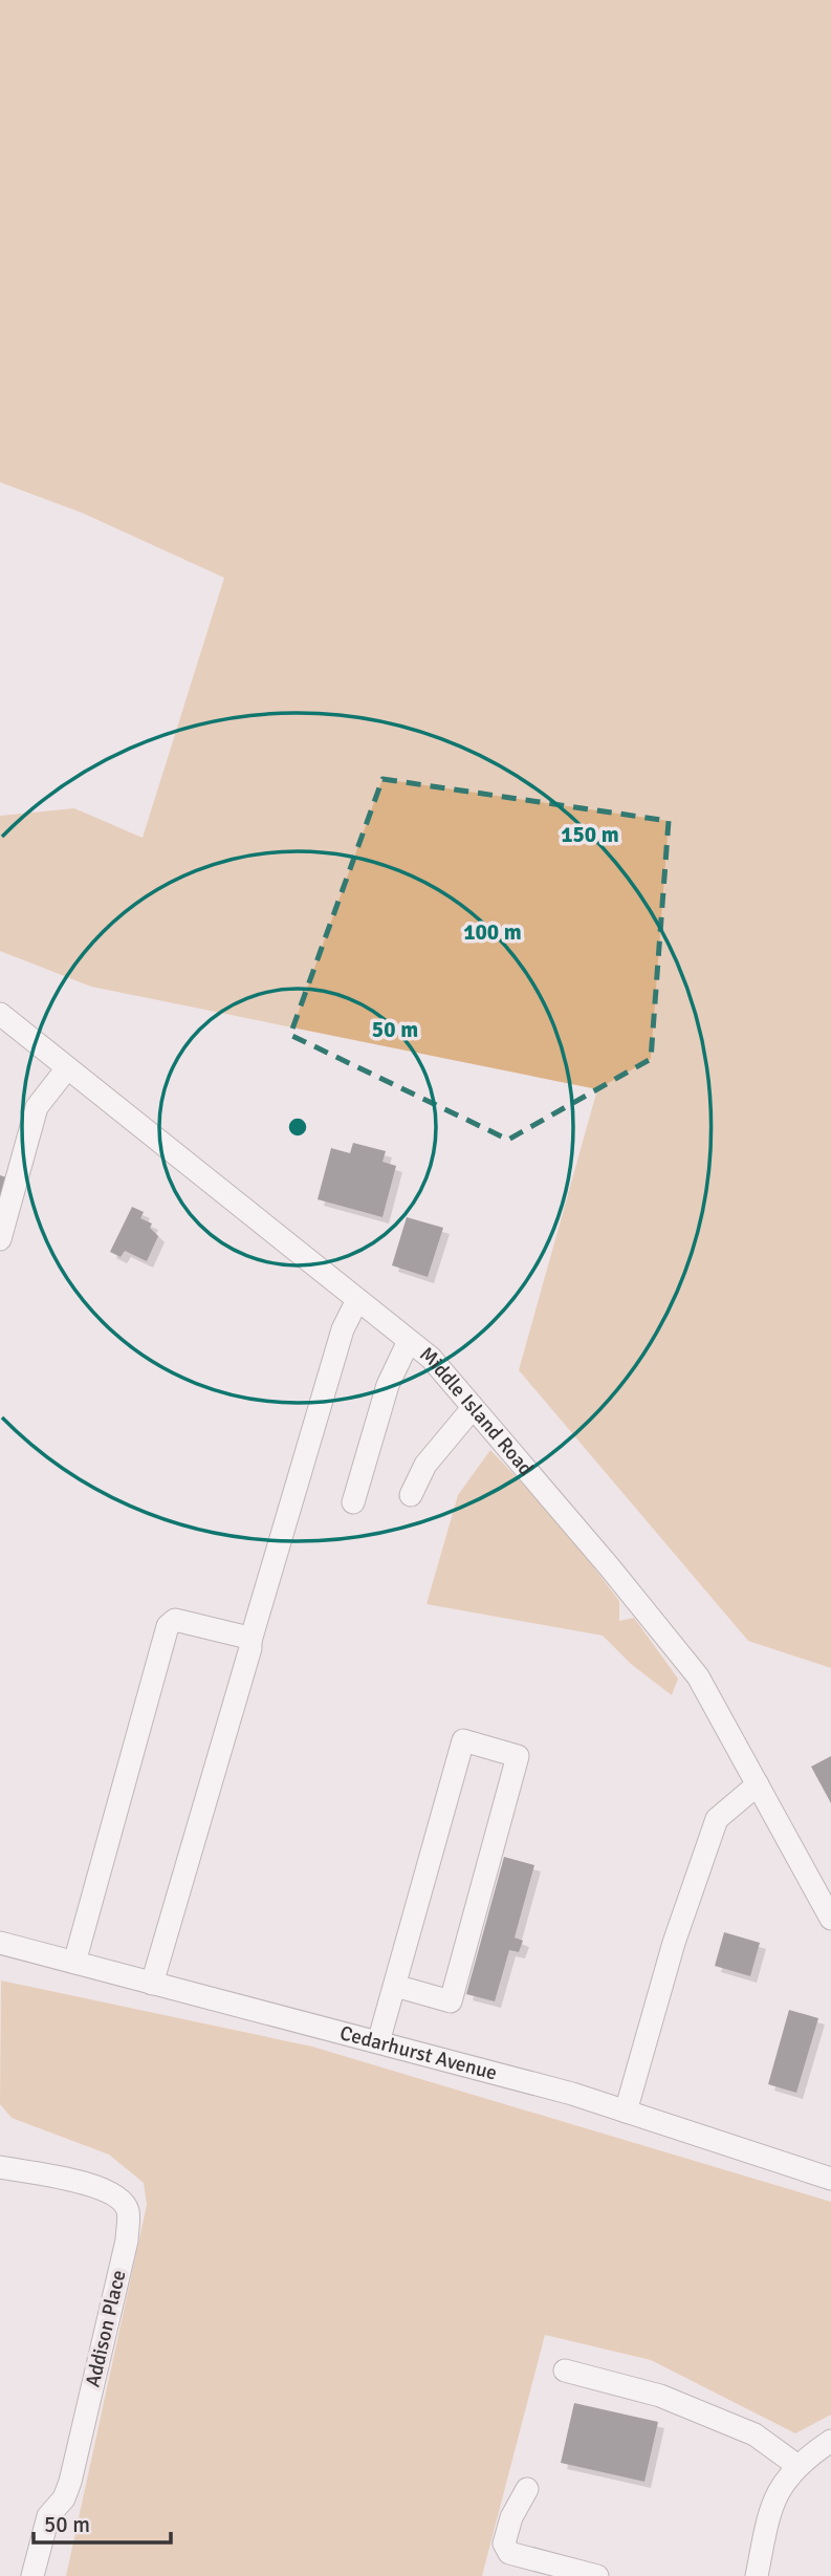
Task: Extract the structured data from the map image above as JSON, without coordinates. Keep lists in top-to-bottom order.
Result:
{
  "streets": {
    "street": ["Middle Island Road", "Cedarhurst Avenue", "Addison Place"]
  },
  "scale_bar": "50 m",
  "rings": ["150 m", "100 m", "50 m"]
}
